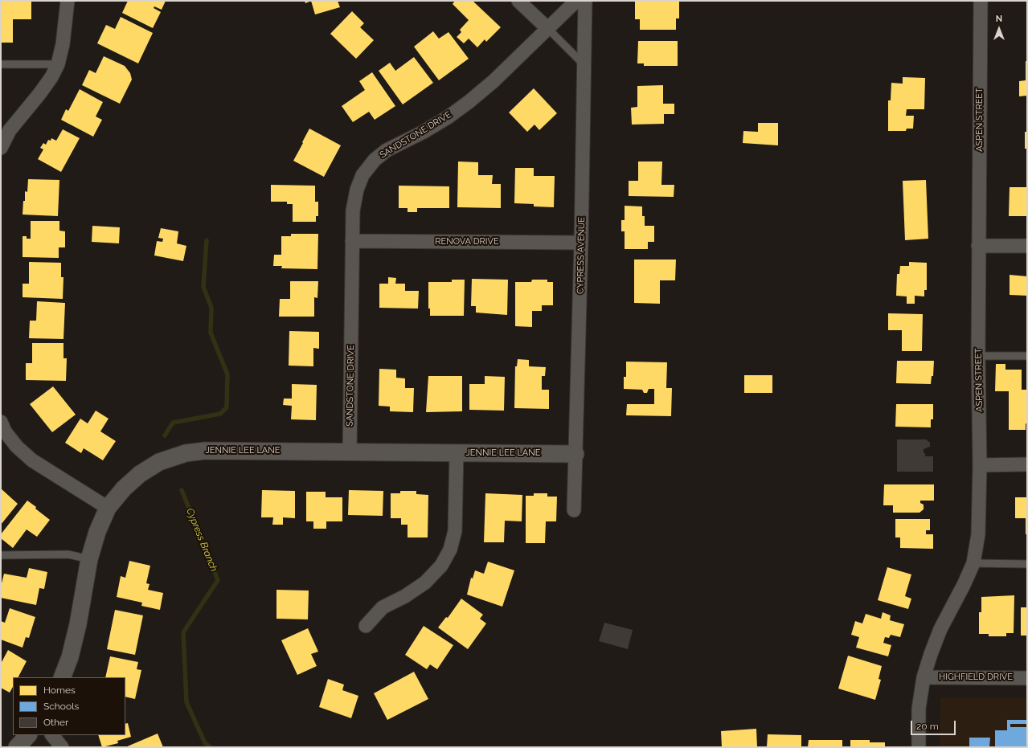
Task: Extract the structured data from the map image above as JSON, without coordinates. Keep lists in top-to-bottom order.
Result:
{
  "streets": {
    "street": [
      "ASPEN STREET",
      "SANDSTONE DRIVE",
      "RENOVA DRIVE",
      "CYPRESS AVENUE",
      "JENNIE LEE LANE",
      "HIGHFIELD DRIVE"
    ]
  },
  "crossings": [
    ["ASPEN STREET", "HIGHFIELD DRIVE"],
    ["SANDSTONE DRIVE", "RENOVA DRIVE"],
    ["SANDSTONE DRIVE", "JENNIE LEE LANE"],
    ["RENOVA DRIVE", "CYPRESS AVENUE"],
    ["CYPRESS AVENUE", "JENNIE LEE LANE"]
  ],
  "water": ["Cypress Branch"],
  "legend": ["Homes", "Schools", "Other"],
  "scale_bar": "20 m",
  "north": "top"
}
